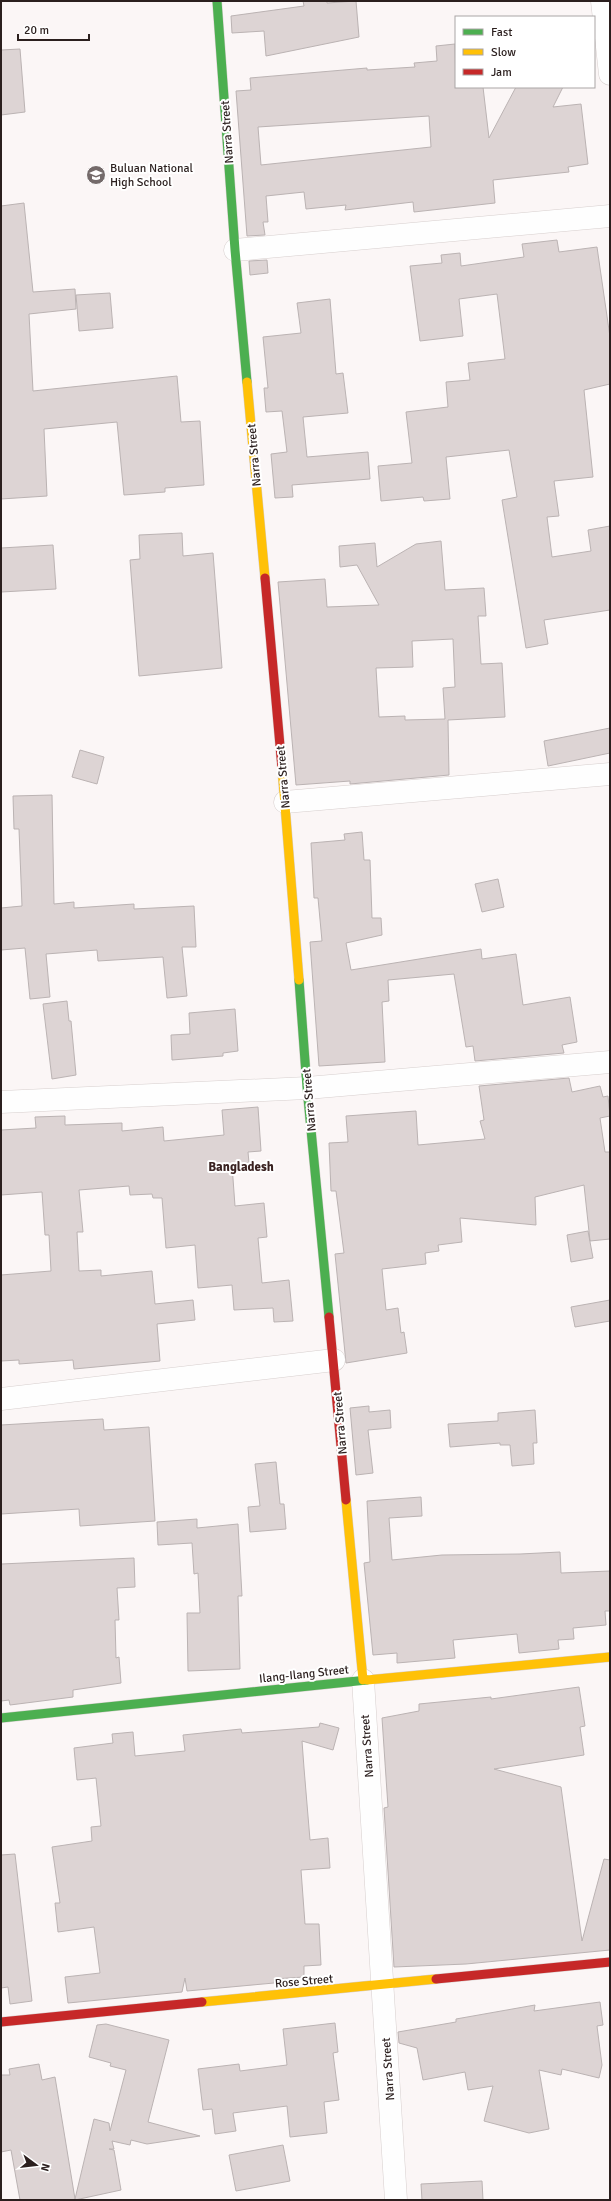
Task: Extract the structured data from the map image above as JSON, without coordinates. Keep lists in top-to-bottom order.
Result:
{
  "streets": {
    "street": ["Narra Street", "Ilang-Ilang Street", "Rose Street"]
  },
  "crossings": [
    ["Narra Street", "Ilang-Ilang Street"],
    ["Narra Street", "Rose Street"]
  ],
  "districts": ["Bangladesh"],
  "places": {
    "school or university": ["Buluan National High School"]
  },
  "legend": ["Fast", "Slow", "Jam"],
  "scale_bar": "20 m",
  "north": "right"
}
